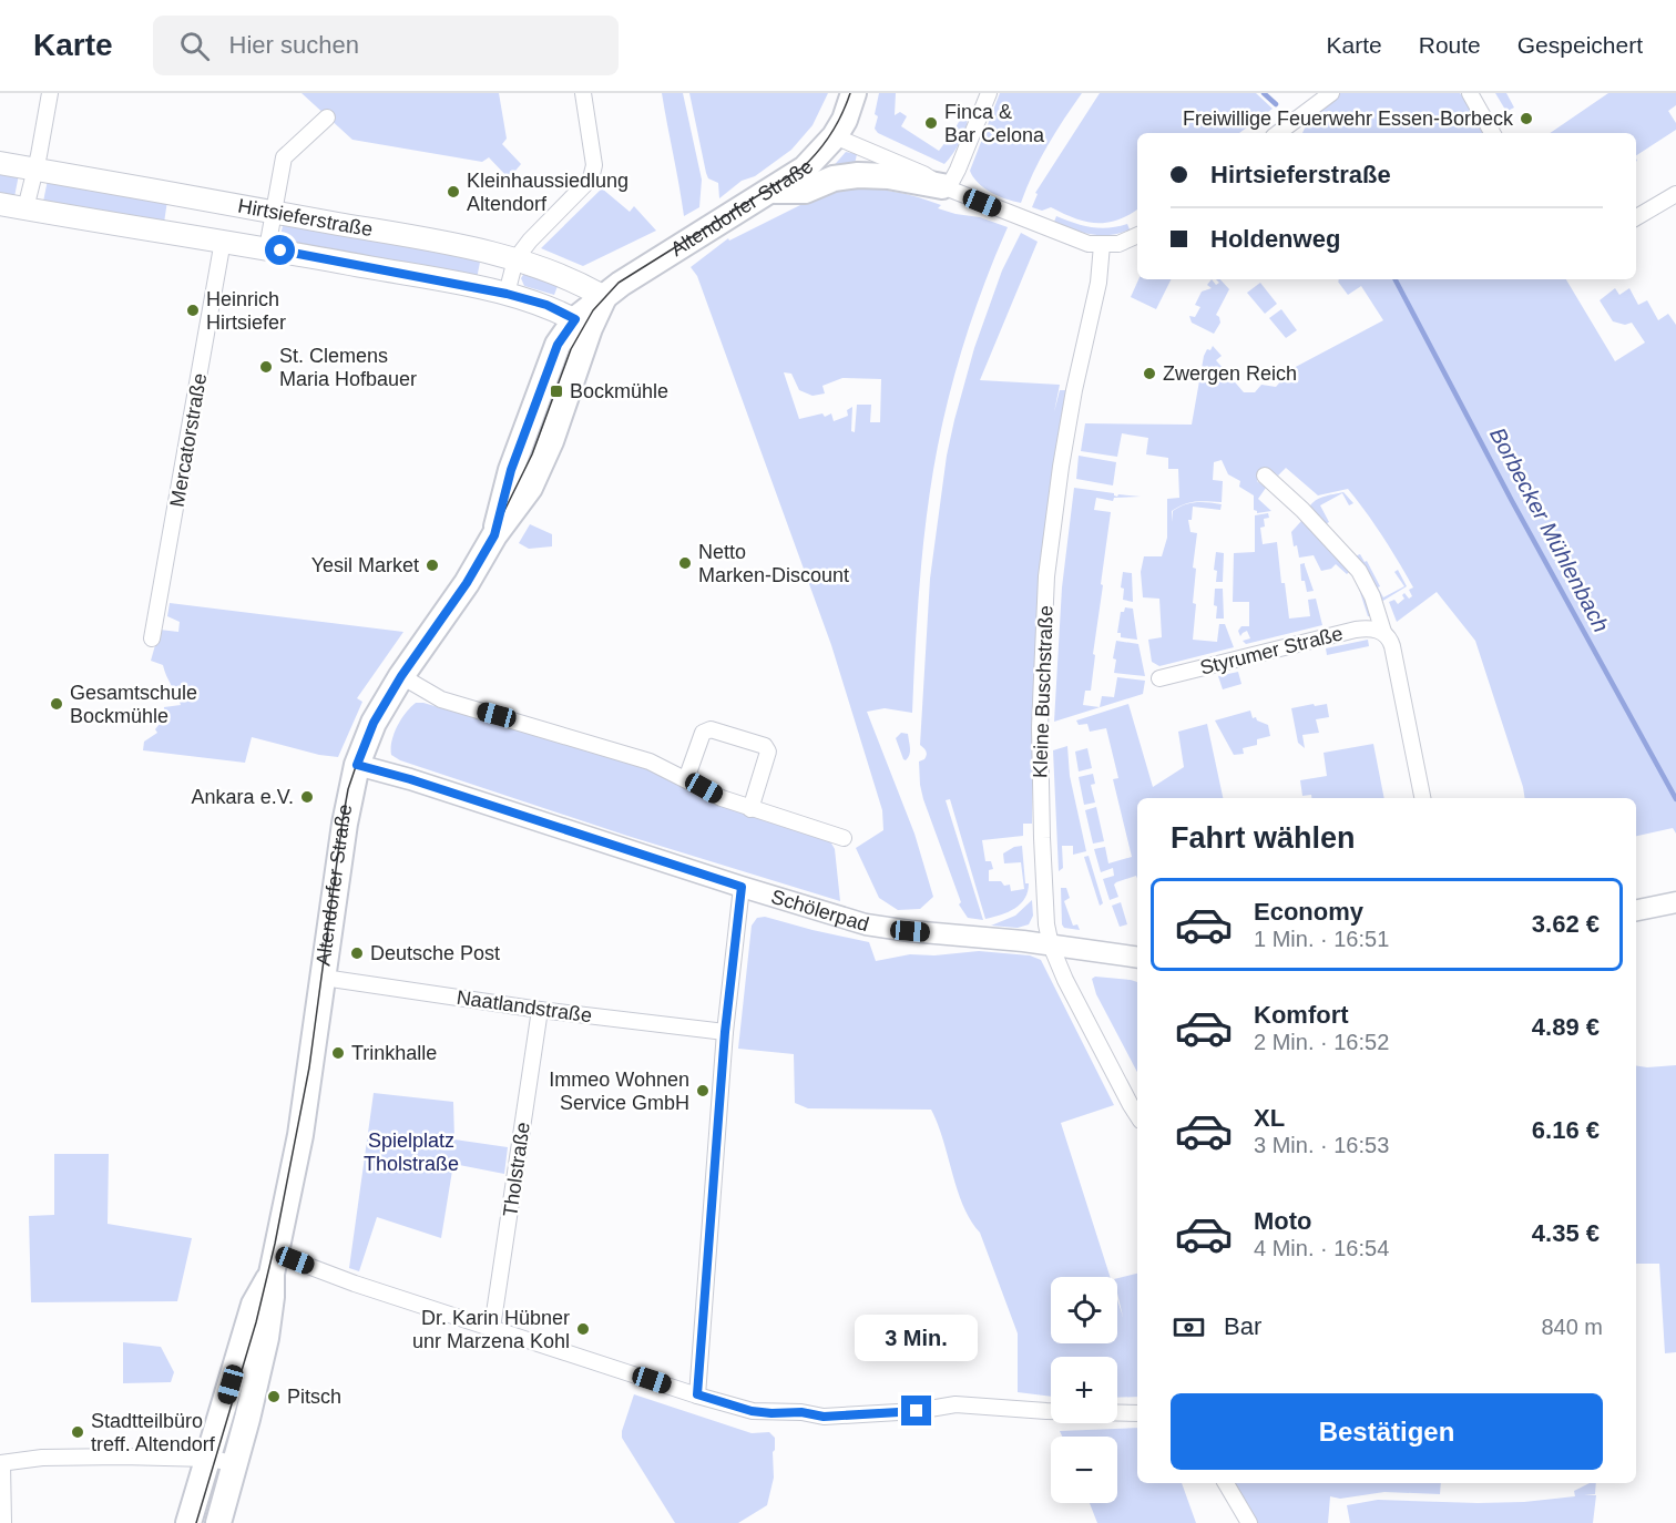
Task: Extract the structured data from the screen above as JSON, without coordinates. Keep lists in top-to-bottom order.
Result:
{
  "streets": {
    "main road": ["Altendorfer Straße", "Hirtsieferstraße"],
    "street": [
      "Mercatorstraße",
      "Styrumer Straße",
      "Kleine Buschstraße",
      "Schölerpad",
      "Naatlandstraße",
      "Tholstraße"
    ]
  },
  "crossings": [
    ["Altendorfer Straße", "Hirtsieferstraße"],
    ["Altendorfer Straße", "Schölerpad"],
    ["Altendorfer Straße", "Naatlandstraße"],
    ["Hirtsieferstraße", "Mercatorstraße"],
    ["Kleine Buschstraße", "Schölerpad"],
    ["Naatlandstraße", "Tholstraße"]
  ],
  "water": ["Borbecker Mühlenbach"],
  "parks": ["Spielplatz Tholstraße"],
  "places": {
    "other": [
      "Freiwillige Feuerwehr Essen-Borbeck",
      "Finca & Bar Celona",
      "Kleinhaussiedlung Altendorf",
      "Heinrich Hirtsiefer",
      "St. Clemens Maria Hofbauer",
      "Zwergen Reich",
      "Netto Marken-Discount",
      "Yesil Market",
      "Gesamtschule Bockmühle",
      "Ankara e.V.",
      "Deutsche Post",
      "Trinkhalle",
      "Immeo Wohnen Service GmbH",
      "Dr. Karin Hübner unr Marzena Kohl",
      "Pitsch",
      "Stadtteilbüro treff. Altendorf"
    ],
    "transit": ["Bockmühle"]
  },
  "page": {
    "header": "Karte",
    "search": "Hier suchen",
    "nav": ["Karte", "Route", "Gespeichert"],
    "banner": ["Hirtsieferstraße", "Holdenweg"],
    "heading": "Fahrt wählen",
    "list": [
      {
        "name": "Economy",
        "note": "1 Min. · 16:51",
        "value": "3.62 €"
      },
      {
        "name": "Komfort",
        "note": "2 Min. · 16:52",
        "value": "4.89 €"
      },
      {
        "name": "XL",
        "note": "3 Min. · 16:53",
        "value": "6.16 €"
      },
      {
        "name": "Moto",
        "note": "4 Min. · 16:54",
        "value": "4.35 €"
      }
    ],
    "map_buttons": ["+", "−"],
    "pay": ["Bar", "840 m"],
    "bubble": "3 Min.",
    "buttons": "Bestätigen"
  }
}
